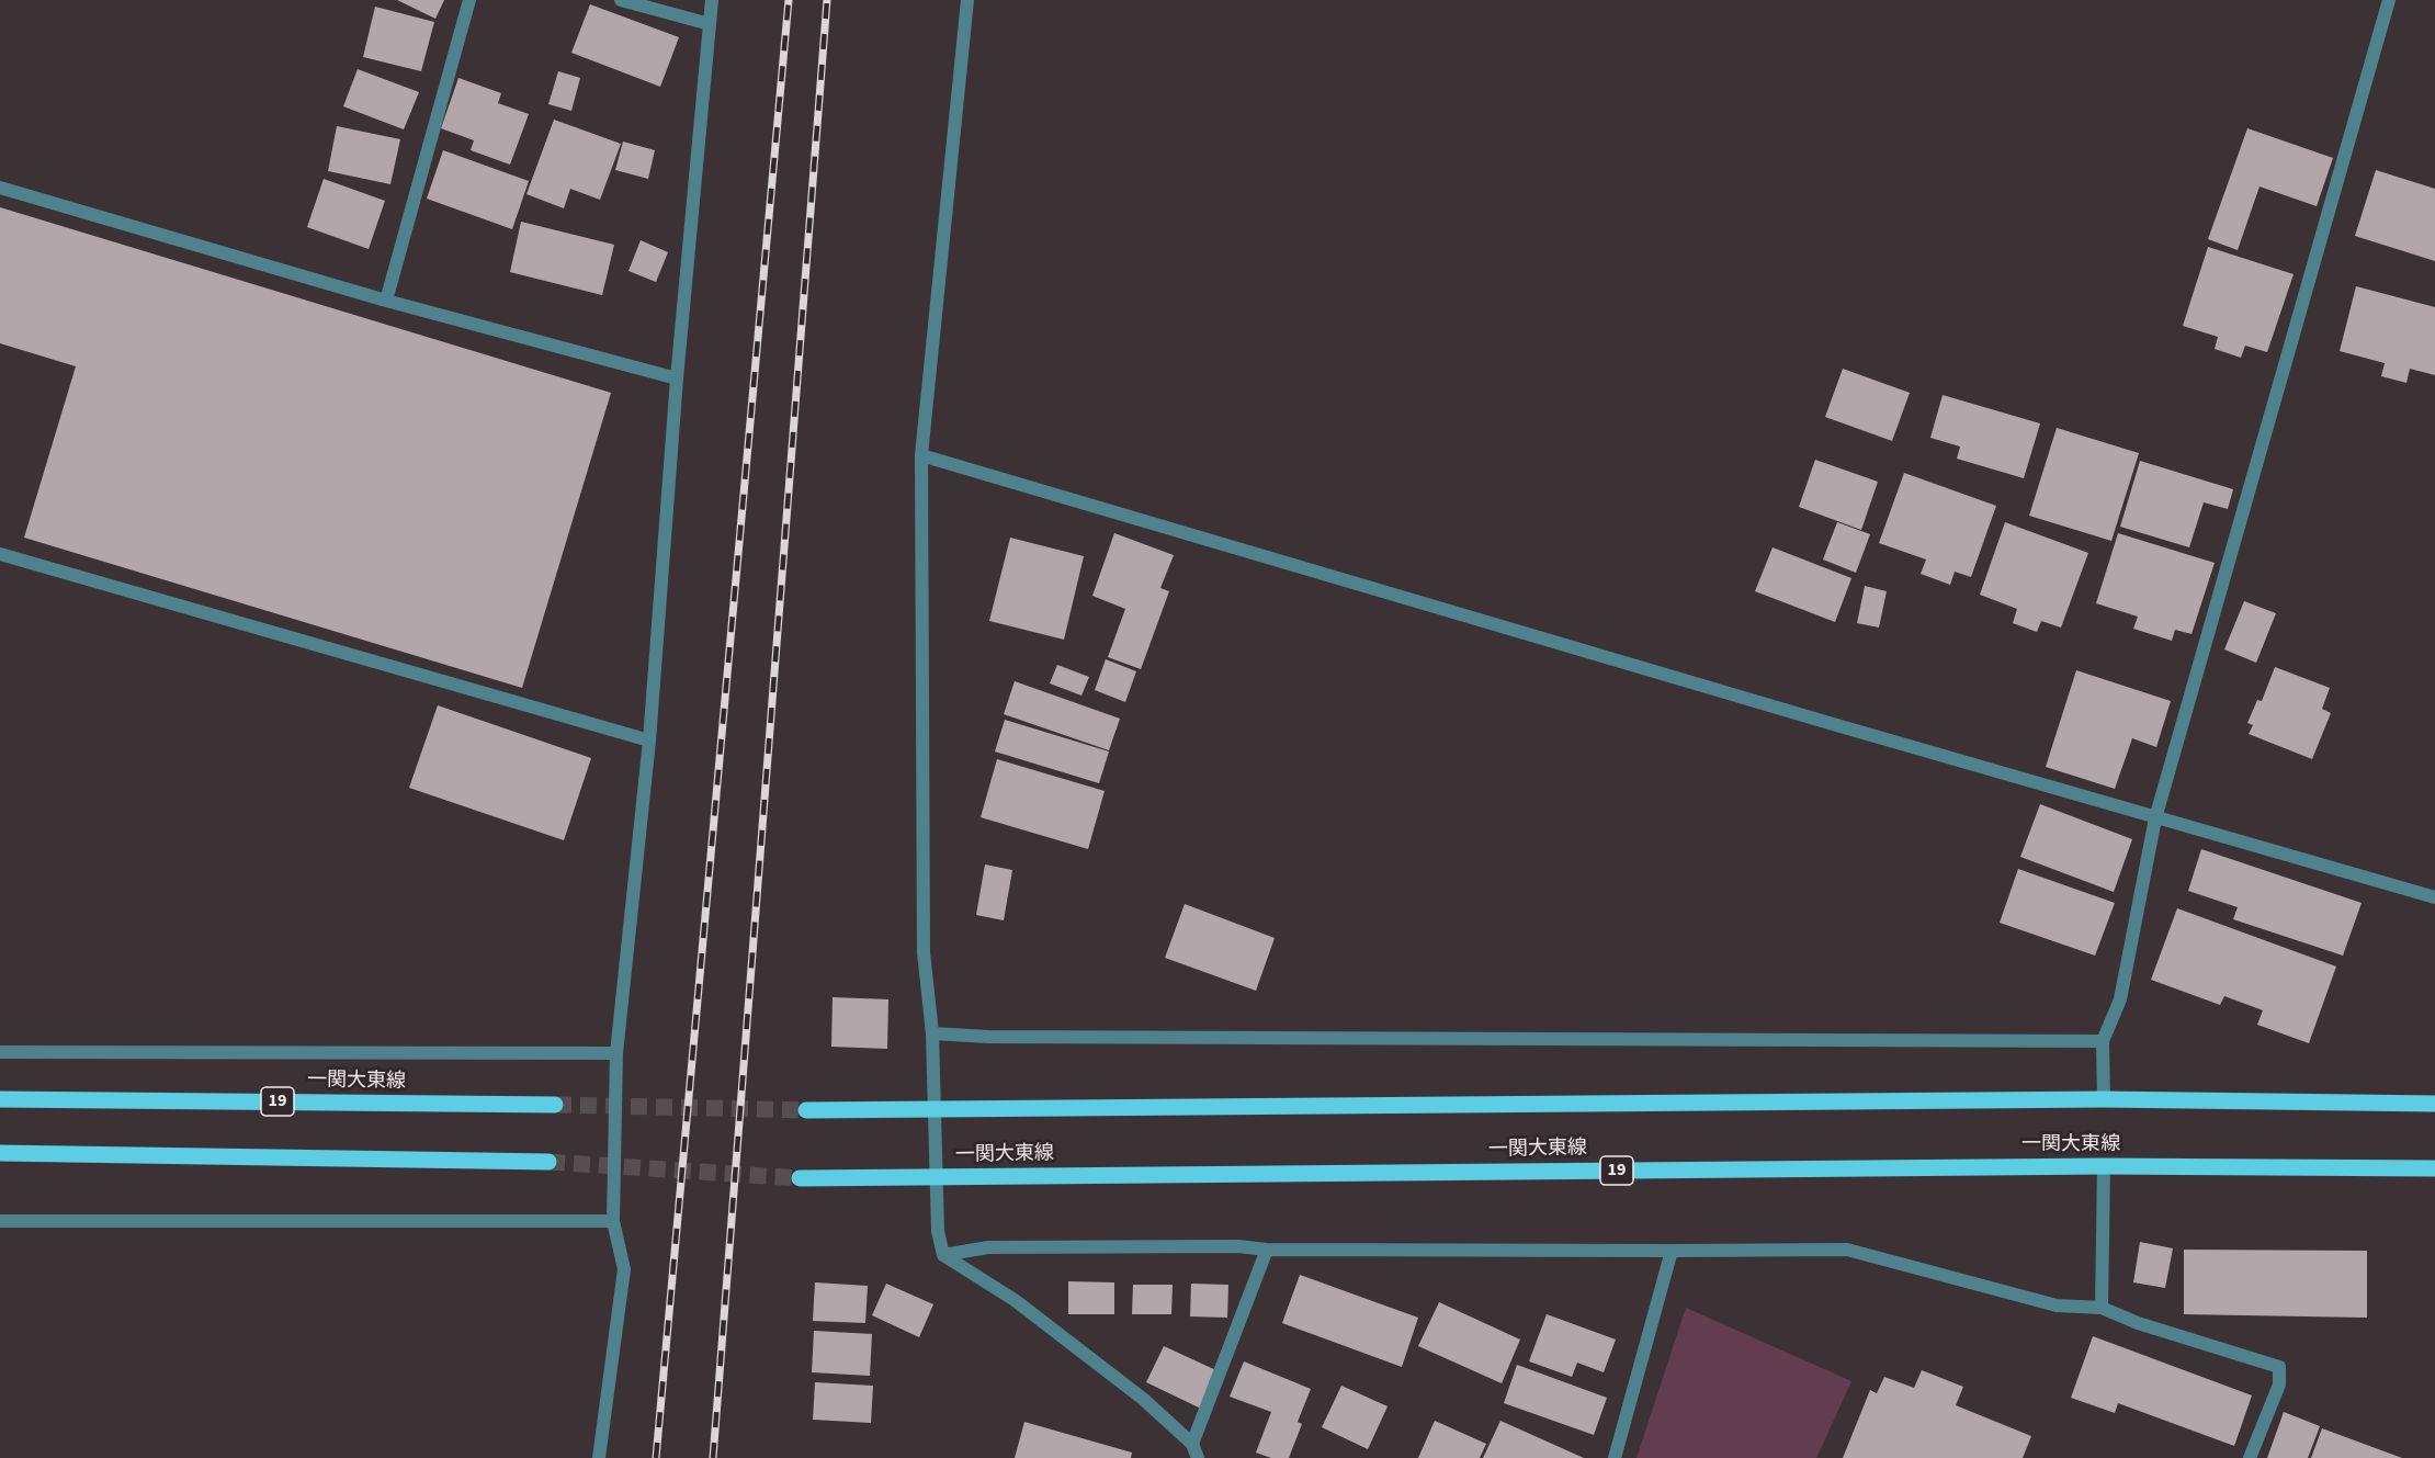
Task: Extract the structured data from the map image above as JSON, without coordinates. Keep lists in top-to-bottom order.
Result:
{
  "streets": {
    "main road": ["一関大東線", "19"]
  }
}
